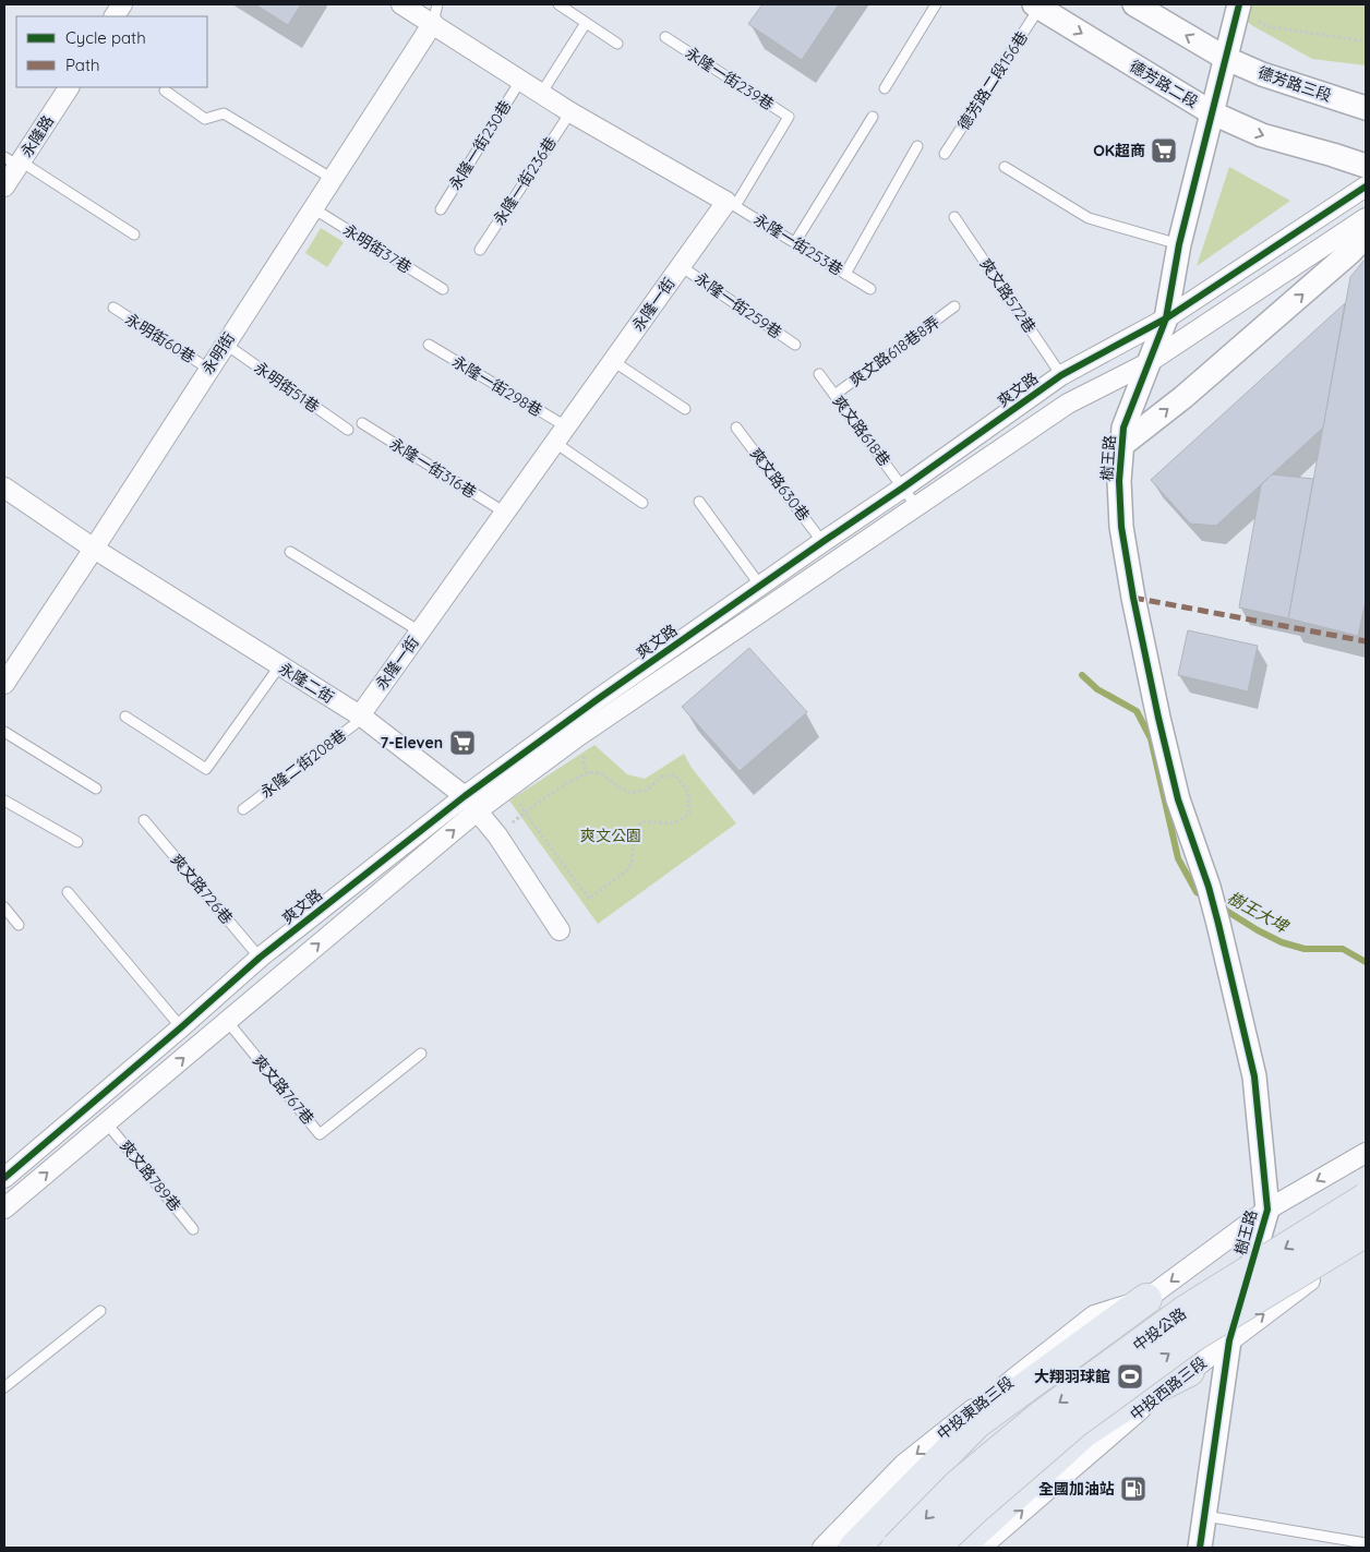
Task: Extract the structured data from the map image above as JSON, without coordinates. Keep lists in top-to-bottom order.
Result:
{
  "streets": {
    "main road": ["中投公路"],
    "street": [
      "德芳路二段",
      "德芳路三段",
      "永隆路",
      "永隆一街",
      "永明街",
      "爽文路",
      "樹王路",
      "永隆二街",
      "中投西路三段",
      "中投東路三段"
    ],
    "lane": [
      "永隆一街239巷",
      "德芳路二段156巷",
      "永隆一街230巷",
      "永隆一街236巷",
      "永隆一街253巷",
      "永明街37巷",
      "爽文路572巷",
      "永隆一街259巷",
      "永明街60巷",
      "爽文路618巷8弄",
      "永隆一街298巷",
      "永明街51巷",
      "爽文路618巷",
      "永隆一街316巷",
      "爽文路630巷",
      "永隆二街208巷",
      "爽文路726巷",
      "爽文路767巷",
      "爽文路789巷"
    ]
  },
  "crossings": [
    ["永隆一街239巷", "永隆一街253巷"],
    ["永隆一街239巷", "永隆一街"],
    ["德芳路二段156巷", "德芳路二段"],
    ["德芳路二段", "樹王路"],
    ["德芳路三段", "樹王路"],
    ["永隆一街253巷", "永隆一街"],
    ["永明街37巷", "永明街"],
    ["爽文路572巷", "爽文路"],
    ["永隆一街", "永隆一街259巷"],
    ["永隆一街", "永隆一街298巷"],
    ["永隆一街", "永隆一街316巷"],
    ["永隆一街", "永隆二街"],
    ["永隆一街", "永隆二街208巷"],
    ["永明街60巷", "永明街"],
    ["爽文路618巷8弄", "爽文路618巷"],
    ["永明街", "永明街51巷"],
    ["永明街", "永隆二街"],
    ["爽文路", "爽文路618巷"],
    ["爽文路", "樹王路"],
    ["爽文路", "爽文路630巷"],
    ["爽文路", "永隆二街"],
    ["爽文路", "爽文路726巷"],
    ["爽文路", "爽文路767巷"],
    ["爽文路", "爽文路789巷"],
    ["樹王路", "中投西路三段"],
    ["樹王路", "中投東路三段"],
    ["永隆二街", "永隆二街208巷"]
  ],
  "one_way": ["德芳路二段", "中投西路三段", "中投東路三段"],
  "water": ["樹王大埤"],
  "parks": ["爽文公園"],
  "places": {
    "supermarket": ["OK超商", "7-Eleven"],
    "sports": ["大翔羽球館"],
    "fuel station": ["全國加油站"]
  },
  "legend": ["Cycle path", "Path"]
}
